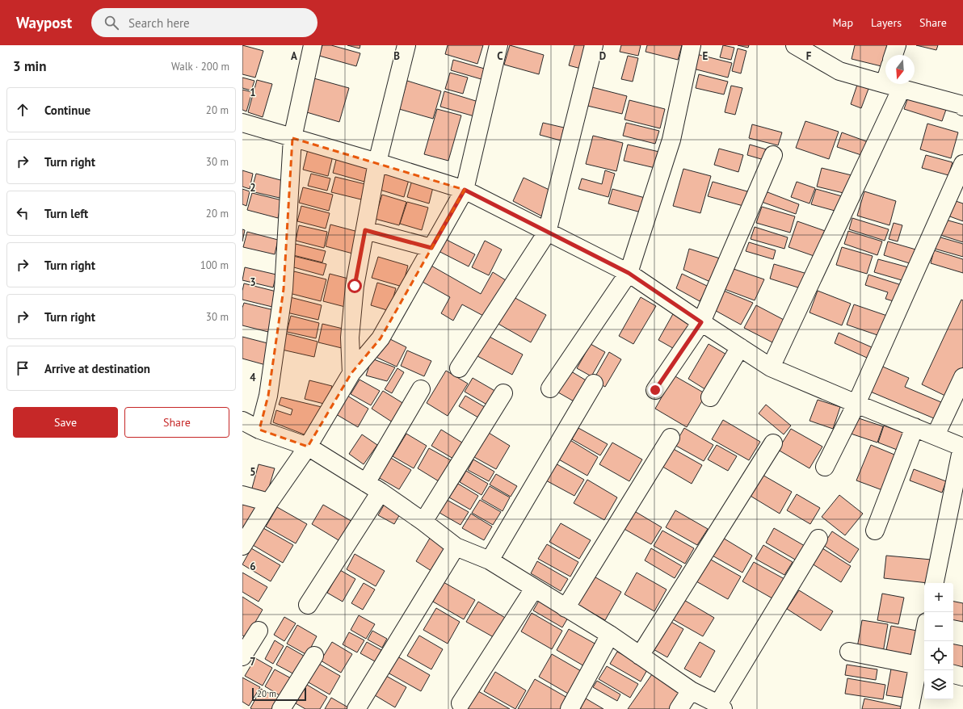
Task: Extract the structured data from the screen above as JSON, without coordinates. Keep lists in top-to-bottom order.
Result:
{
  "scale_bar": "20 m",
  "north": "bottom",
  "page": {
    "header": "Waypost",
    "search": "Search here",
    "nav": ["Map", "Layers", "Share"],
    "heading": ["3 min", "Walk · 200 m"],
    "list": [
      ["Continue", "20 m"],
      ["Turn right", "30 m"],
      ["Turn left", "20 m"],
      ["Turn right", "100 m"],
      ["Turn right", "30 m"],
      "Arrive at destination"
    ],
    "buttons": ["Save", "Share"],
    "map_buttons": ["+", "−"],
    "scale": "20 m"
  },
  "grid": {
    "columns": [
      "A",
      "B",
      "C",
      "D",
      "E",
      "F"
    ],
    "rows": [
      "1",
      "2",
      "3",
      "4",
      "5",
      "6",
      "7"
    ]
  }
}
